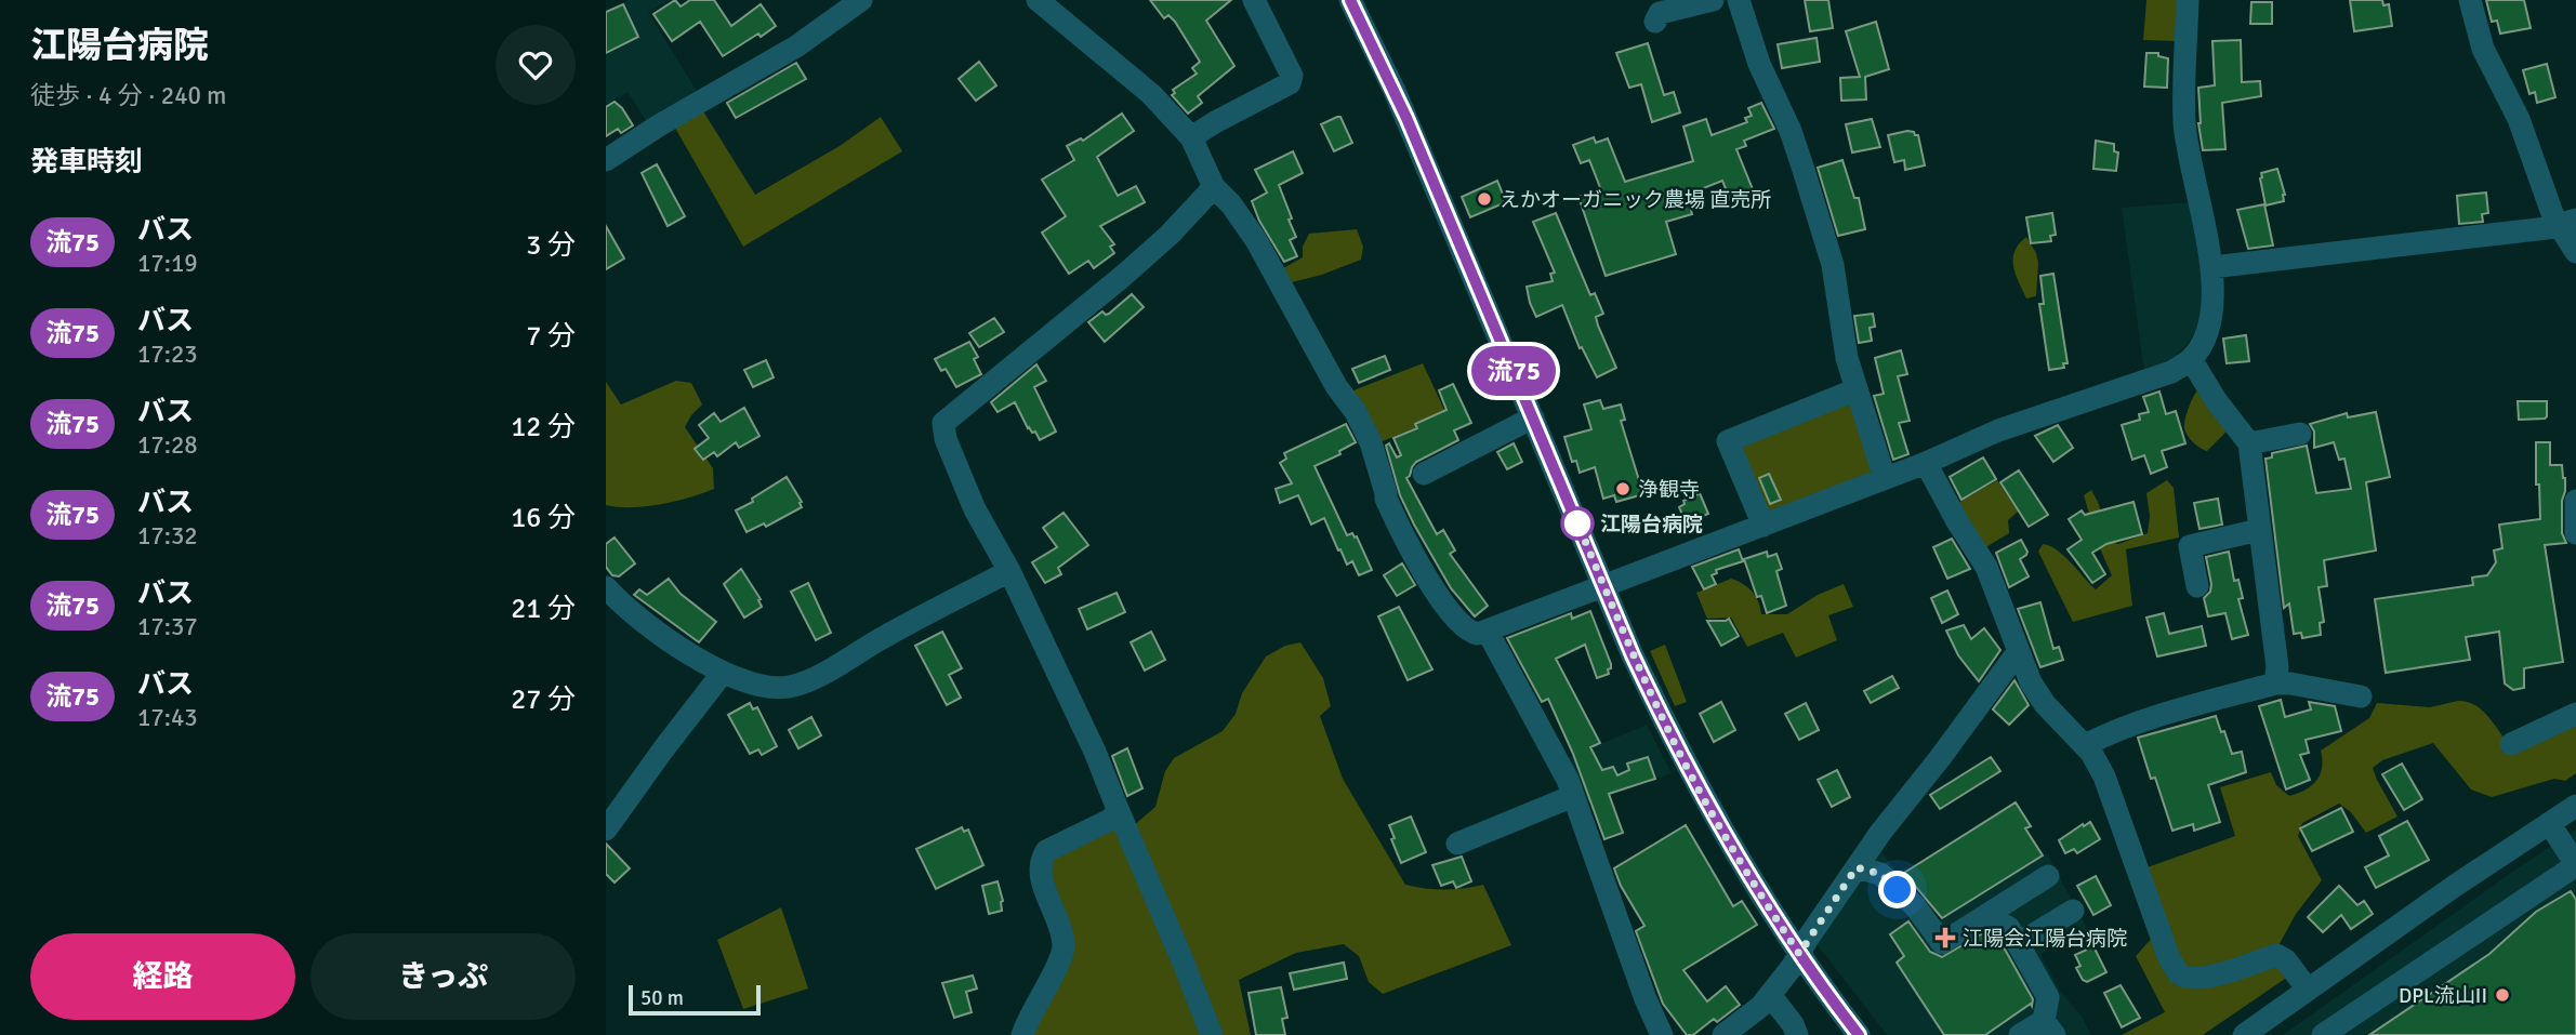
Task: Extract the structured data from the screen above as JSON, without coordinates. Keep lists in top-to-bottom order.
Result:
{
  "places": {
    "other": [
      "えかオーガニック農場 直売所",
      "浄観寺",
      "江陽台病院",
      "DPL流山II"
    ],
    "health": ["江陽会江陽台病院"]
  },
  "lines": ["bus line 流75"],
  "scale_bar": "50 m",
  "page": {
    "heading": [
      ["江陽台病院", "徒歩 · 4 分 · 240 m"],
      "発車時刻"
    ],
    "on_map": "流75",
    "list": [
      {
        "mark": "流75",
        "name": "バス",
        "note": "17:19",
        "value": "3 分"
      },
      {
        "mark": "流75",
        "name": "バス",
        "note": "17:23",
        "value": "7 分"
      },
      {
        "mark": "流75",
        "name": "バス",
        "note": "17:28",
        "value": "12 分"
      },
      {
        "mark": "流75",
        "name": "バス",
        "note": "17:32",
        "value": "16 分"
      },
      {
        "mark": "流75",
        "name": "バス",
        "note": "17:37",
        "value": "21 分"
      },
      {
        "mark": "流75",
        "name": "バス",
        "note": "17:43",
        "value": "27 分"
      }
    ],
    "buttons": ["経路", "きっぷ"],
    "scale": "50 m"
  }
}
